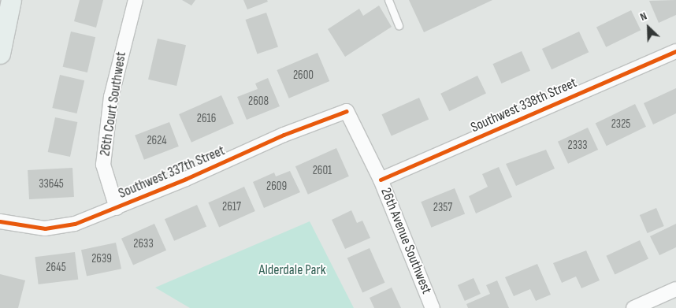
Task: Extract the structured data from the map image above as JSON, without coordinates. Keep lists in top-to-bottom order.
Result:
{
  "streets": {
    "street": [
      "26th Court Southwest",
      "Southwest 338th Street",
      "Southwest 337th Street",
      "26th Avenue Southwest"
    ]
  },
  "crossings": [
    ["26th Court Southwest", "Southwest 337th Street"],
    ["Southwest 338th Street", "26th Avenue Southwest"],
    ["Southwest 337th Street", "26th Avenue Southwest"]
  ],
  "parks": ["Alderdale Park"],
  "house_numbers": [
    "2600",
    "2608",
    "2616",
    "2325",
    "2624",
    "2333",
    "2601",
    "33645",
    "2609",
    "2617",
    "2357",
    "2633",
    "2639",
    "2645"
  ],
  "north": "top left"
}
